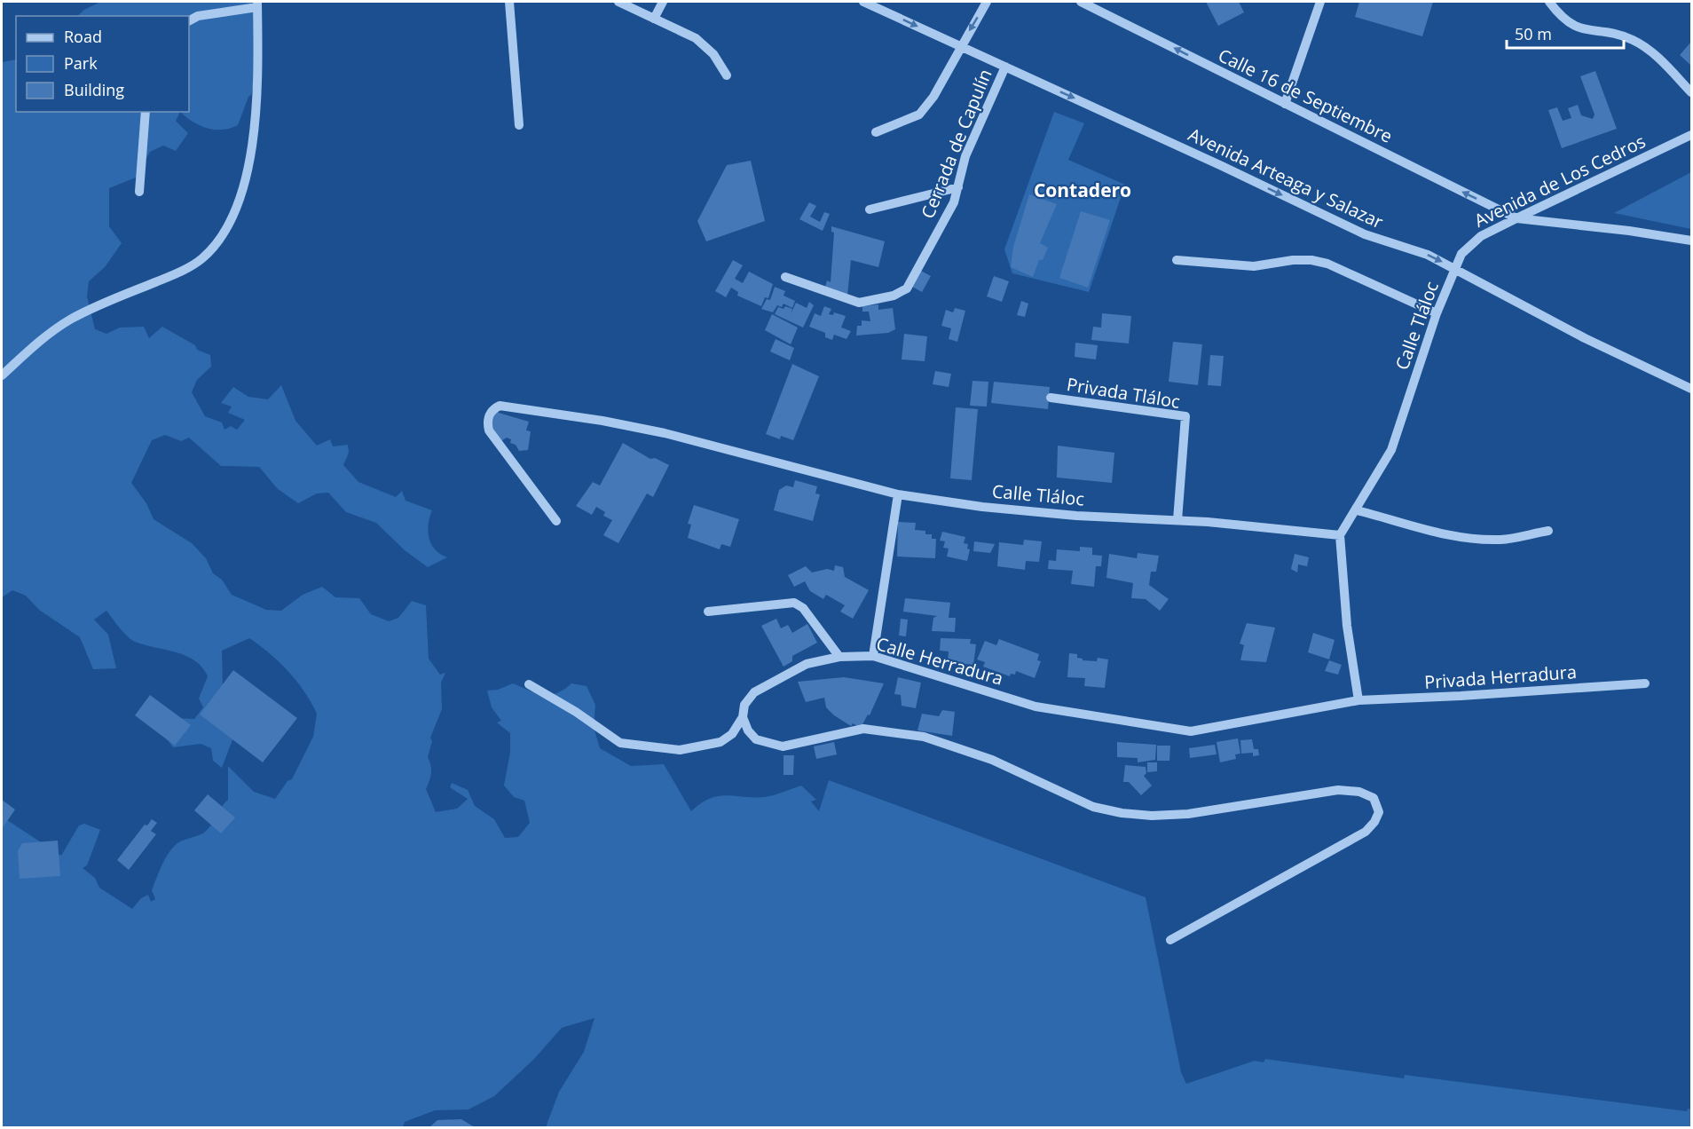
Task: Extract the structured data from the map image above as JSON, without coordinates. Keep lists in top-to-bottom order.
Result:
{
  "streets": {
    "street": [
      "Calle 16 de Septiembre",
      "Cerrada de Capulín",
      "Avenida Arteaga y Salazar",
      "Avenida de Los Cedros",
      "Calle Tláloc",
      "Privada Tláloc",
      "Calle Herradura",
      "Privada Herradura"
    ]
  },
  "crossings": [
    ["Calle 16 de Septiembre", "Avenida de Los Cedros"],
    ["Cerrada de Capulín", "Avenida Arteaga y Salazar"],
    ["Avenida Arteaga y Salazar", "Avenida de Los Cedros"],
    ["Avenida Arteaga y Salazar", "Calle Tláloc"],
    ["Avenida de Los Cedros", "Calle Tláloc"],
    ["Calle Tláloc", "Privada Tláloc"],
    ["Calle Herradura", "Privada Herradura"]
  ],
  "one_way": ["Calle 16 de Septiembre"],
  "districts": ["Contadero"],
  "legend": ["Road", "Park", "Building"],
  "scale_bar": "50 m"
}
